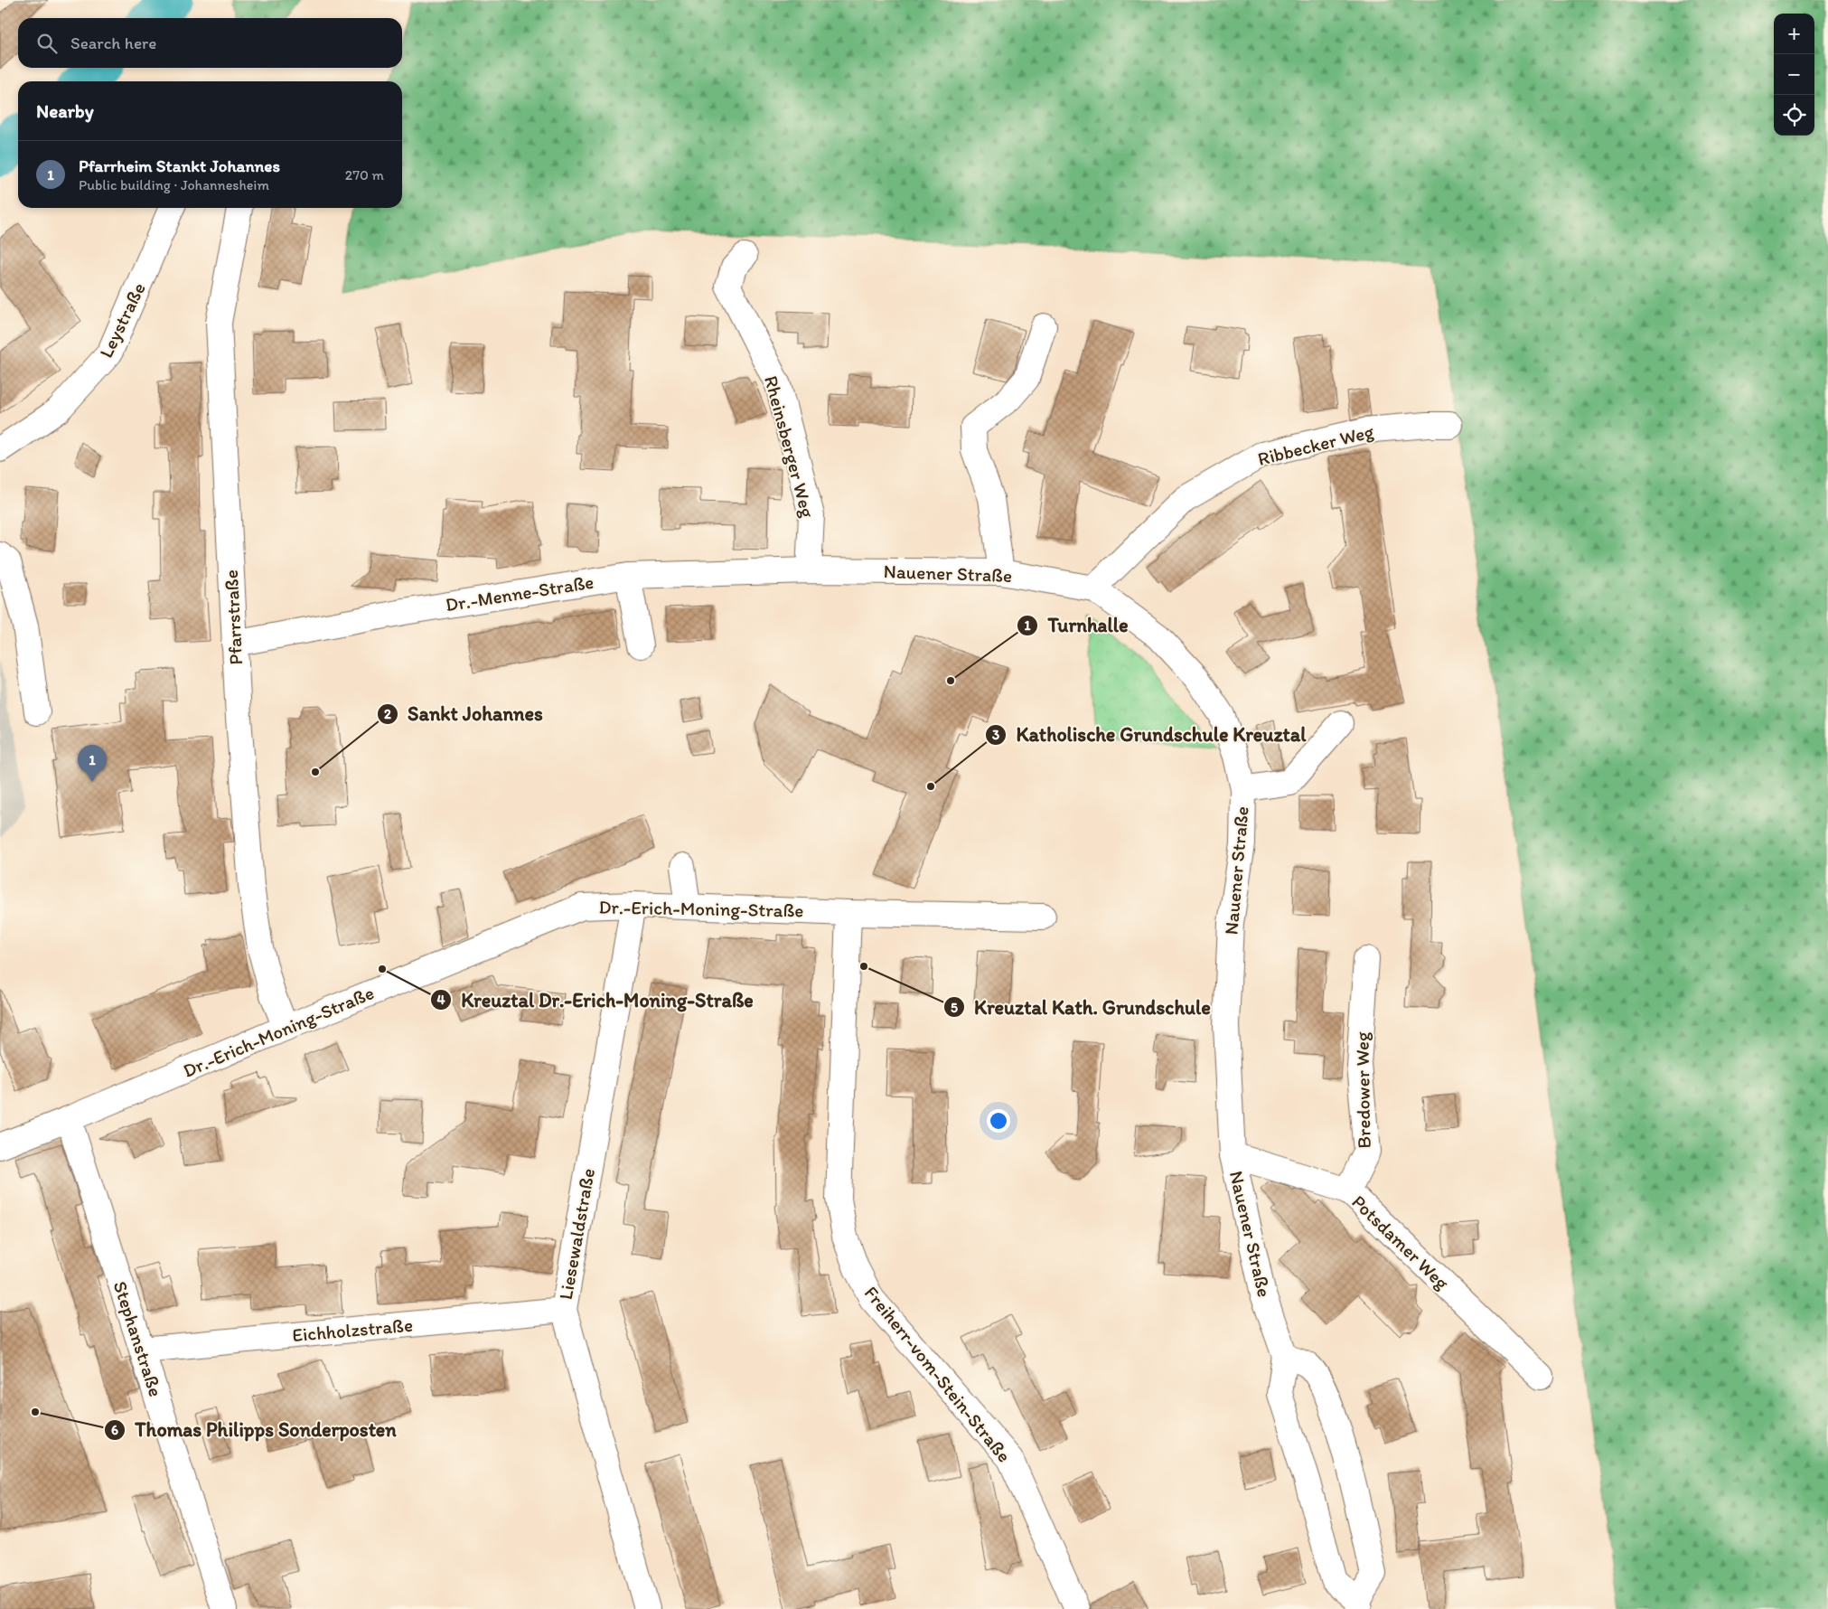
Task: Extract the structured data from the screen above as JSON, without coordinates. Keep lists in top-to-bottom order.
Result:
{
  "streets": {
    "street": [
      "Leystraße",
      "Ribbecker Weg",
      "Rheinsberger Weg",
      "Nauener Straße",
      "Dr.-Menne-Straße",
      "Pfarrstraße",
      "Dr.-Erich-Moning-Straße",
      "Bredower Weg",
      "Liesewaldstraße",
      "Potsdamer Weg",
      "Eichholzstraße",
      "Stephanstraße",
      "Freiherr-vom-Stein-Straße"
    ]
  },
  "crossings": [
    ["Ribbecker Weg", "Nauener Straße"],
    ["Rheinsberger Weg", "Nauener Straße"],
    ["Rheinsberger Weg", "Dr.-Menne-Straße"],
    ["Nauener Straße", "Dr.-Menne-Straße"],
    ["Nauener Straße", "Potsdamer Weg"],
    ["Dr.-Menne-Straße", "Pfarrstraße"],
    ["Pfarrstraße", "Dr.-Erich-Moning-Straße"],
    ["Dr.-Erich-Moning-Straße", "Liesewaldstraße"],
    ["Dr.-Erich-Moning-Straße", "Stephanstraße"],
    ["Dr.-Erich-Moning-Straße", "Freiherr-vom-Stein-Straße"],
    ["Bredower Weg", "Potsdamer Weg"],
    ["Liesewaldstraße", "Eichholzstraße"],
    ["Eichholzstraße", "Stephanstraße"]
  ],
  "places": [
    "Turnhalle",
    "Sankt Johannes",
    "Katholische Grundschule Kreuztal",
    "Kreuztal Kath. Grundschule",
    "Kreuztal Dr.-Erich-Moning-Straße",
    "Thomas Philipps Sonderposten"
  ],
  "page": {
    "map_buttons": ["+", "−"],
    "search": "Search here",
    "heading": "Nearby",
    "list": [
      {
        "mark": "1",
        "name": "Pfarrheim Stankt Johannes",
        "note": "Public building · Johannesheim",
        "value": "270 m"
      }
    ],
    "pins": "1"
  }
}
